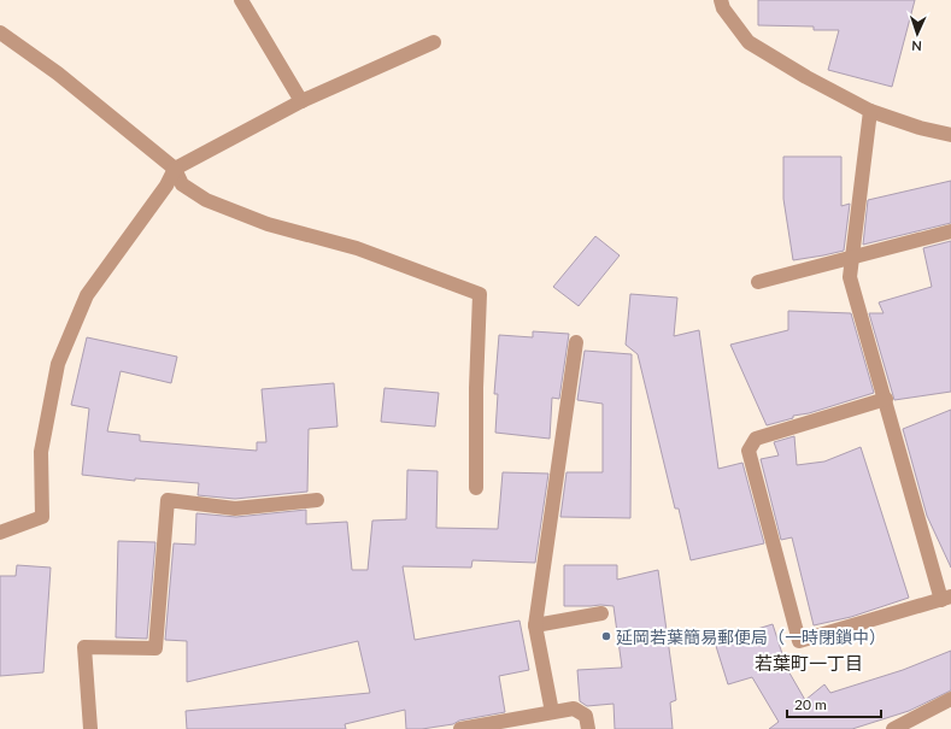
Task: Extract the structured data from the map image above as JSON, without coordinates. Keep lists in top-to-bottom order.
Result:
{
  "districts": ["若葉町一丁目"],
  "places": ["延岡若葉簡易郵便局（一時閉鎖中）"],
  "scale_bar": "20 m",
  "north": "bottom"
}
